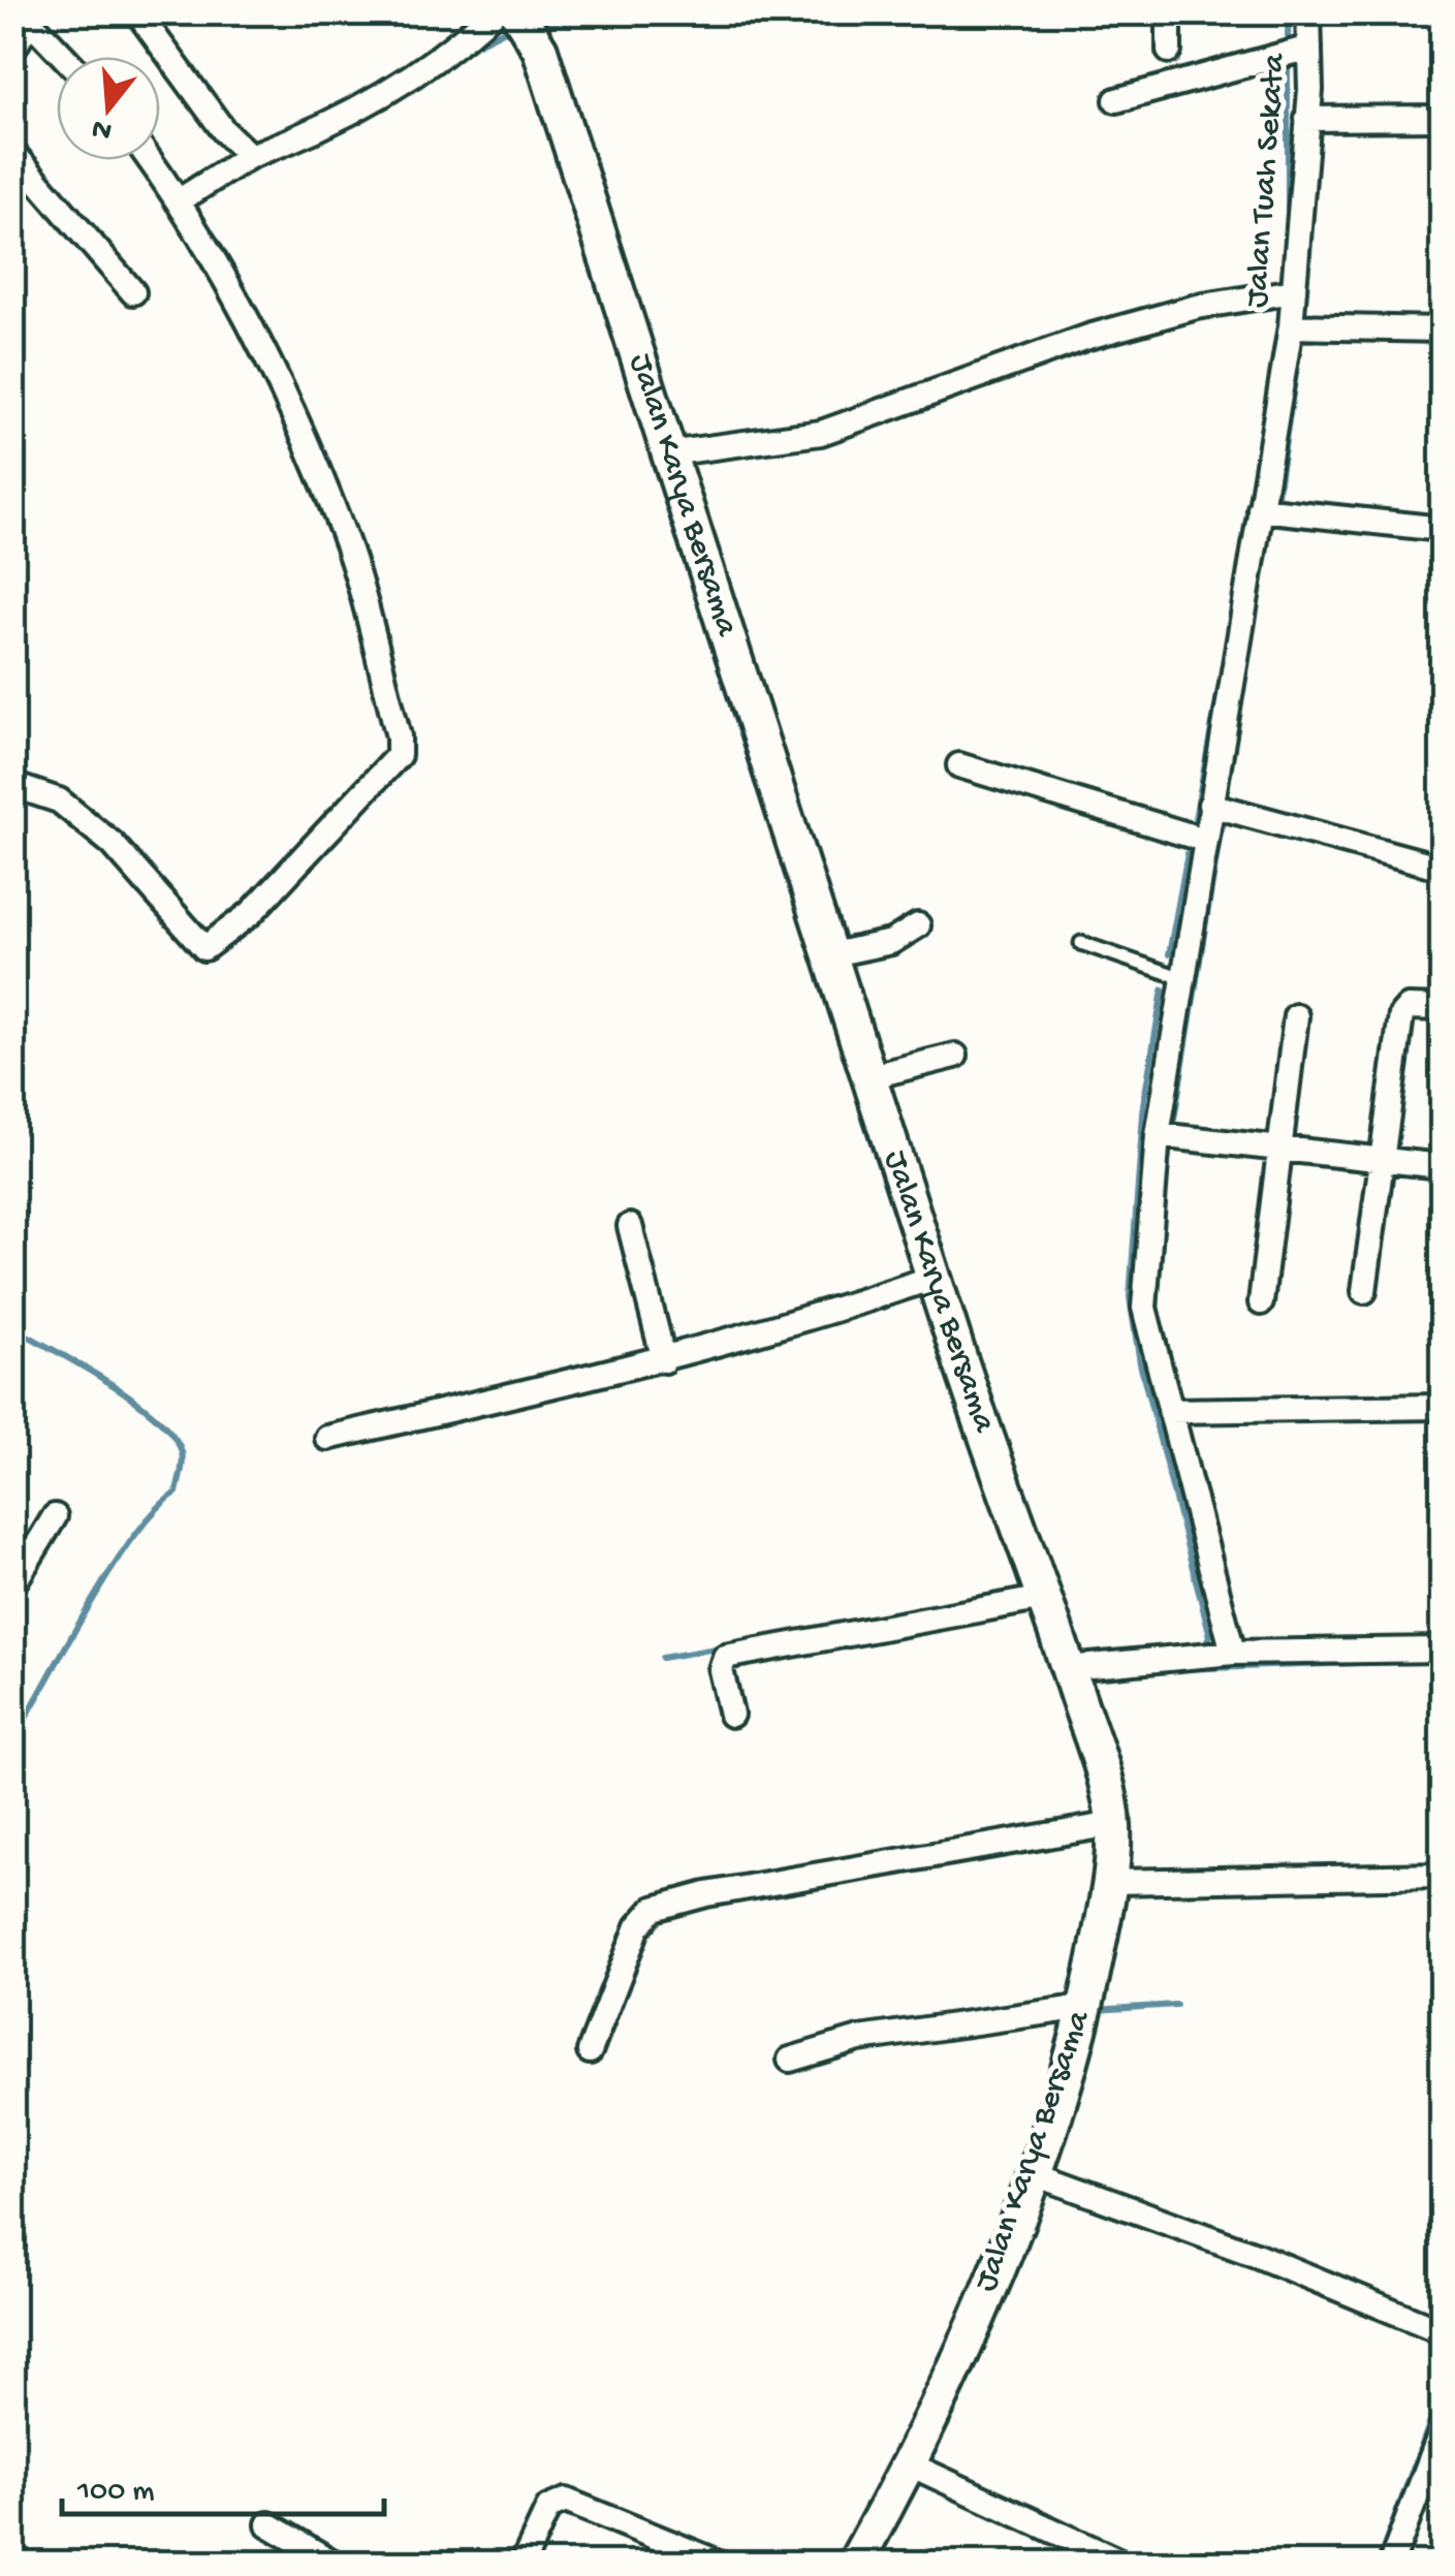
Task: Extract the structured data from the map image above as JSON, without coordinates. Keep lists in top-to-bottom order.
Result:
{
  "streets": {
    "street": ["Jalan Tuah Sekata", "Jalan Karya Bersama"]
  },
  "scale_bar": "100 m",
  "north": "bottom"
}
